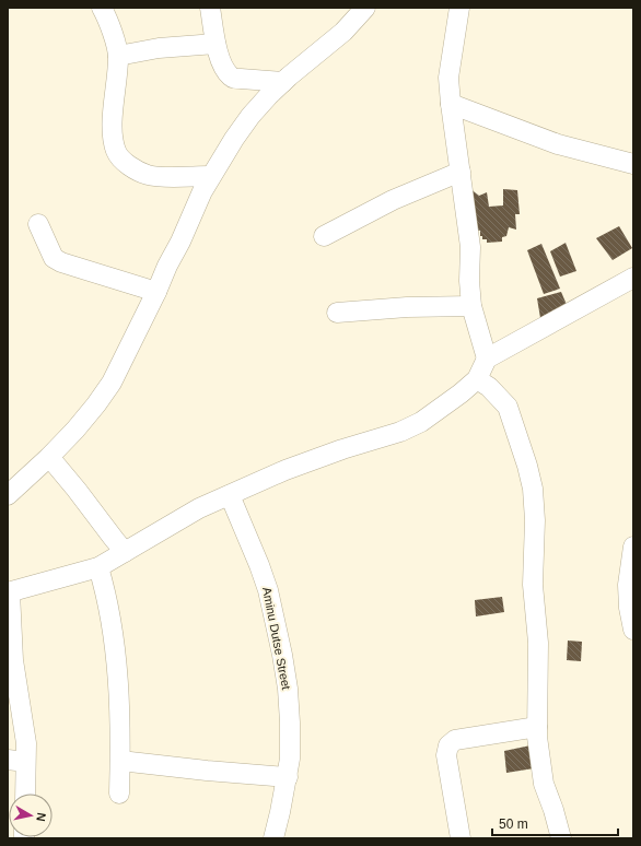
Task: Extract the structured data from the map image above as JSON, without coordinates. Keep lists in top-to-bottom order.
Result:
{
  "streets": {
    "street": ["Aminu Dutse Street"]
  },
  "scale_bar": "50 m",
  "north": "right"
}
